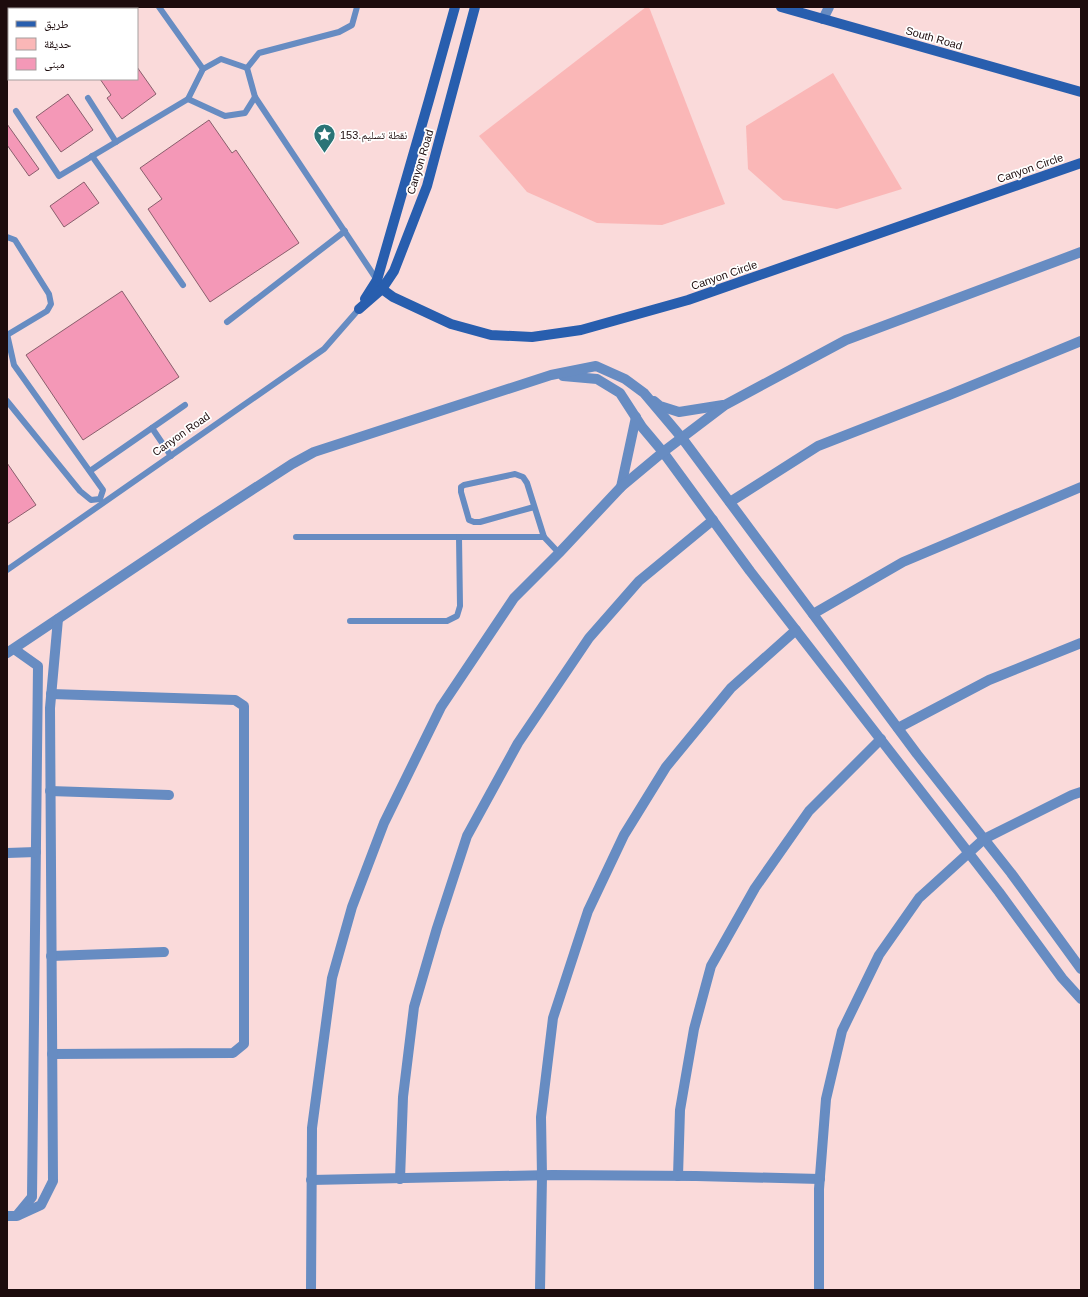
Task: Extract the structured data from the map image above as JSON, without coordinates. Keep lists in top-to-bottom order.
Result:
{
  "streets": {
    "main road": ["South Road", "Canyon Road", "Canyon Circle"]
  },
  "crossings": [
    ["Canyon Road", "Canyon Circle"]
  ],
  "places": {
    "place": ["نقطة تسليم.153"]
  },
  "legend": ["طريق", "حديقة", "مبنى"]
}
